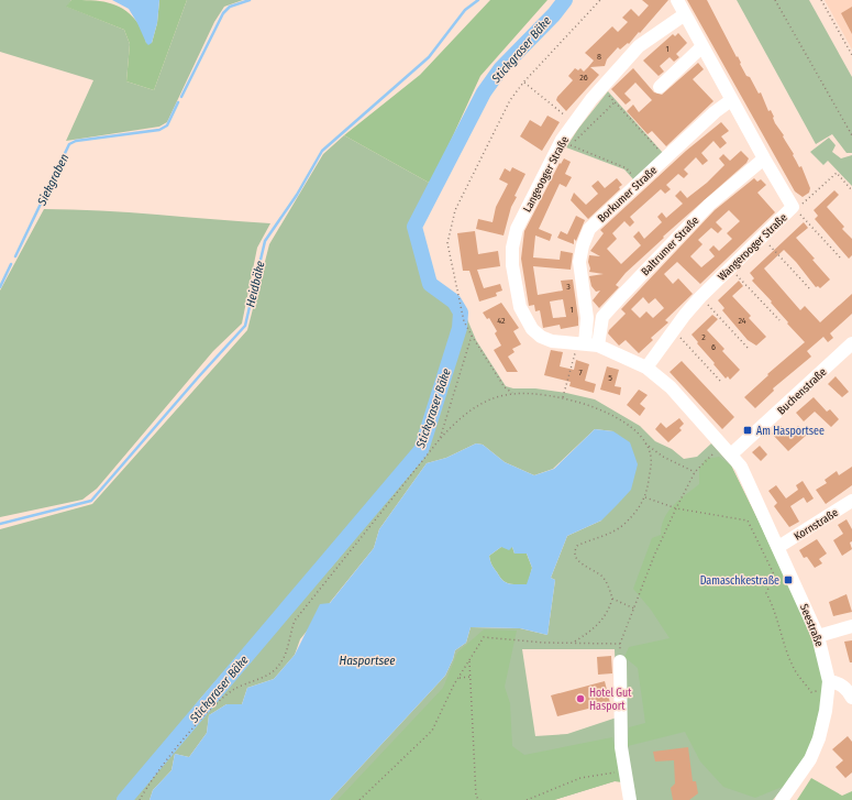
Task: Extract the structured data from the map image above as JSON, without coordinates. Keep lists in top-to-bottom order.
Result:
{
  "streets": {
    "street": [
      "Langeooger Straße",
      "Borkumer Straße",
      "Baltrumer Straße",
      "Wangerooger Straße",
      "Buchenstraße",
      "Kornstraße",
      "Seestraße"
    ]
  },
  "crossings": [
    ["Langeooger Straße", "Borkumer Straße"],
    ["Langeooger Straße", "Baltrumer Straße"],
    ["Langeooger Straße", "Wangerooger Straße"],
    ["Borkumer Straße", "Baltrumer Straße"],
    ["Borkumer Straße", "Wangerooger Straße"],
    ["Baltrumer Straße", "Wangerooger Straße"],
    ["Buchenstraße", "Seestraße"],
    ["Kornstraße", "Seestraße"]
  ],
  "water": [
    "Stickgraser Bäke",
    "Siekgraben",
    "Heidbäke",
    "Hasportsee"
  ],
  "places": {
    "transit": ["Am Hasportsee", "Damaschkestraße"],
    "other": ["Hotel Gut Hasport"]
  },
  "house_numbers": [
    "1",
    "8",
    "26",
    "3",
    "1",
    "42",
    "24",
    "2",
    "6",
    "7",
    "5"
  ]
}
